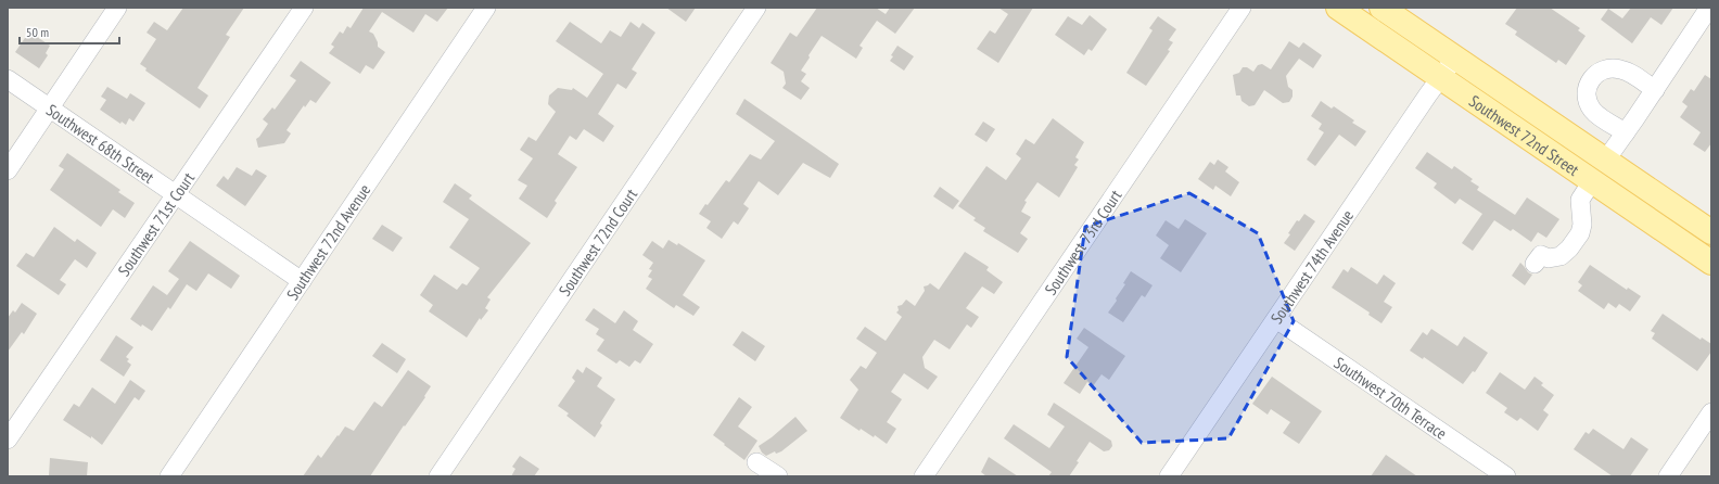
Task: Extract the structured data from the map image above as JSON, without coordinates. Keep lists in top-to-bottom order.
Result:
{
  "streets": {
    "main road": ["Southwest 72nd Street"],
    "street": [
      "Southwest 68th Street",
      "Southwest 71st Court",
      "Southwest 72nd Avenue",
      "Southwest 72nd Court",
      "Southwest 73rd Court",
      "Southwest 74th Avenue",
      "Southwest 70th Terrace"
    ]
  },
  "crossings": [
    ["Southwest 72nd Street", "Southwest 74th Avenue"],
    ["Southwest 68th Street", "Southwest 71st Court"],
    ["Southwest 68th Street", "Southwest 72nd Avenue"],
    ["Southwest 74th Avenue", "Southwest 70th Terrace"]
  ],
  "scale_bar": "50 m"
}
